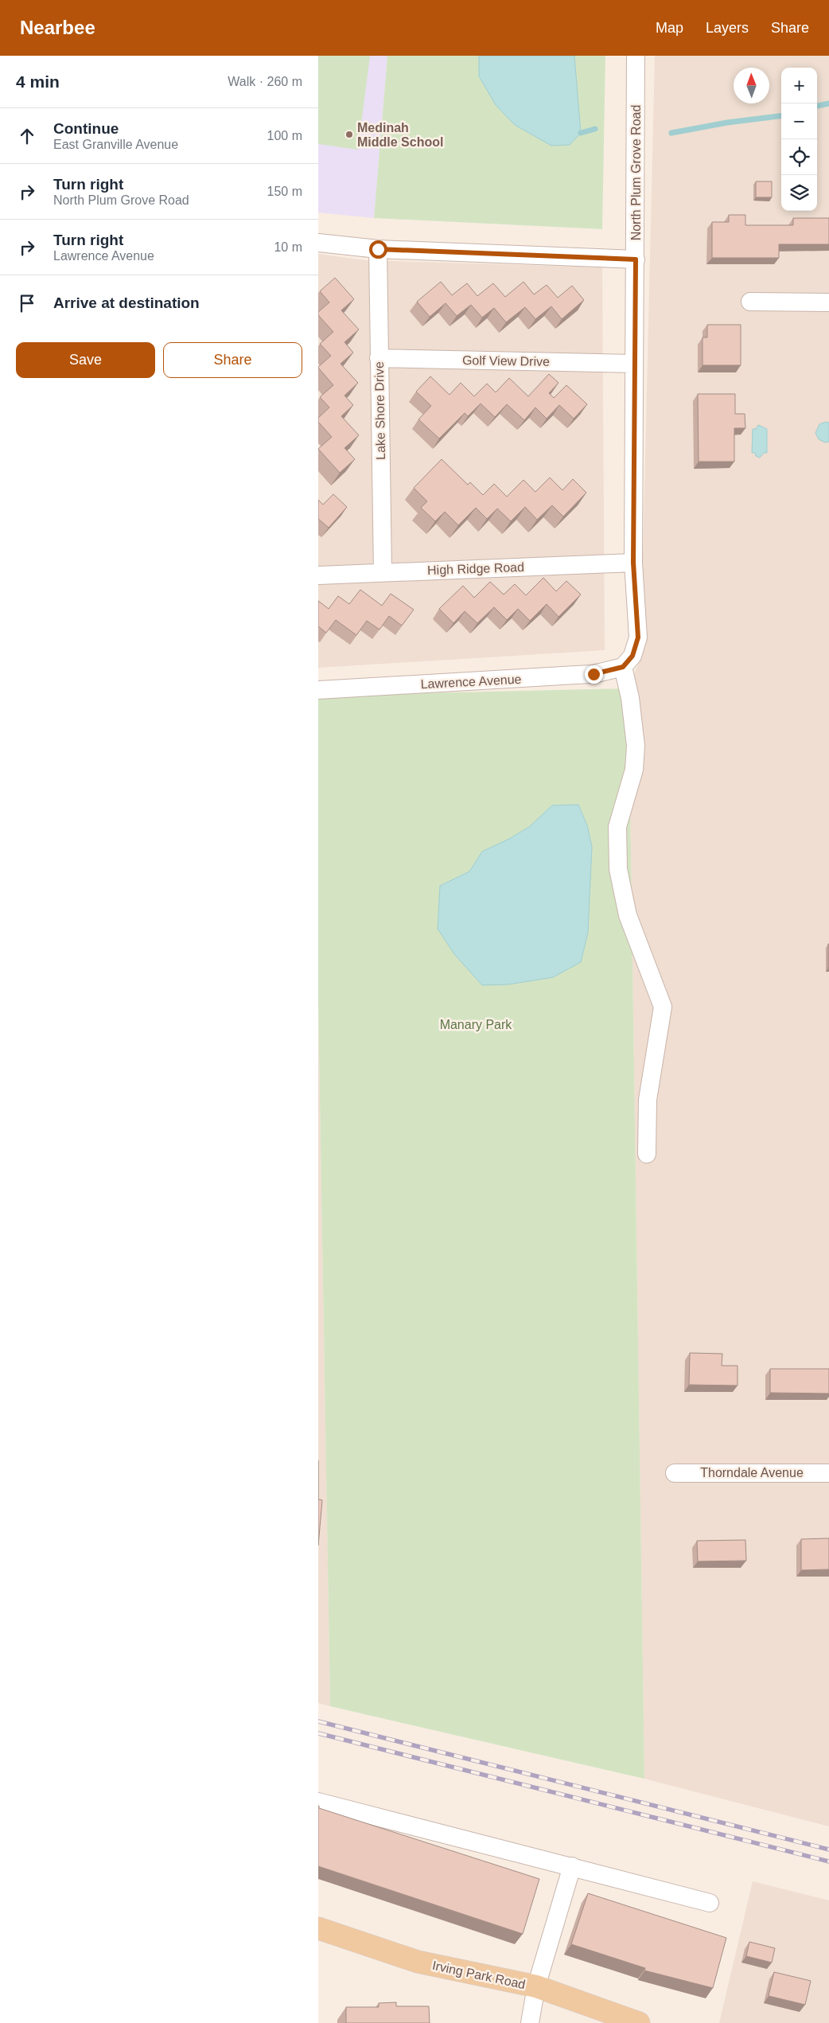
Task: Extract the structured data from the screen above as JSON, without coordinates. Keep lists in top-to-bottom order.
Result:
{
  "streets": {
    "main road": ["Irving Park Road"],
    "street": [
      "North Plum Grove Road",
      "Golf View Drive",
      "Lake Shore Drive",
      "High Ridge Road",
      "Lawrence Avenue",
      "Thorndale Avenue"
    ]
  },
  "crossings": [
    ["North Plum Grove Road", "Golf View Drive"],
    ["North Plum Grove Road", "High Ridge Road"],
    ["North Plum Grove Road", "Lawrence Avenue"],
    ["Golf View Drive", "Lake Shore Drive"],
    ["Lake Shore Drive", "High Ridge Road"]
  ],
  "parks": ["Manary Park"],
  "places": ["Medinah Middle School"],
  "north": "top",
  "page": {
    "header": "Nearbee",
    "nav": ["Map", "Layers", "Share"],
    "heading": ["4 min", "Walk · 260 m"],
    "map_buttons": ["+", "−"],
    "list": [
      ["Continue", "East Granville Avenue", "100 m"],
      ["Turn right", "North Plum Grove Road", "150 m"],
      ["Turn right", "Lawrence Avenue", "10 m"],
      "Arrive at destination"
    ],
    "buttons": ["Save", "Share"]
  }
}
